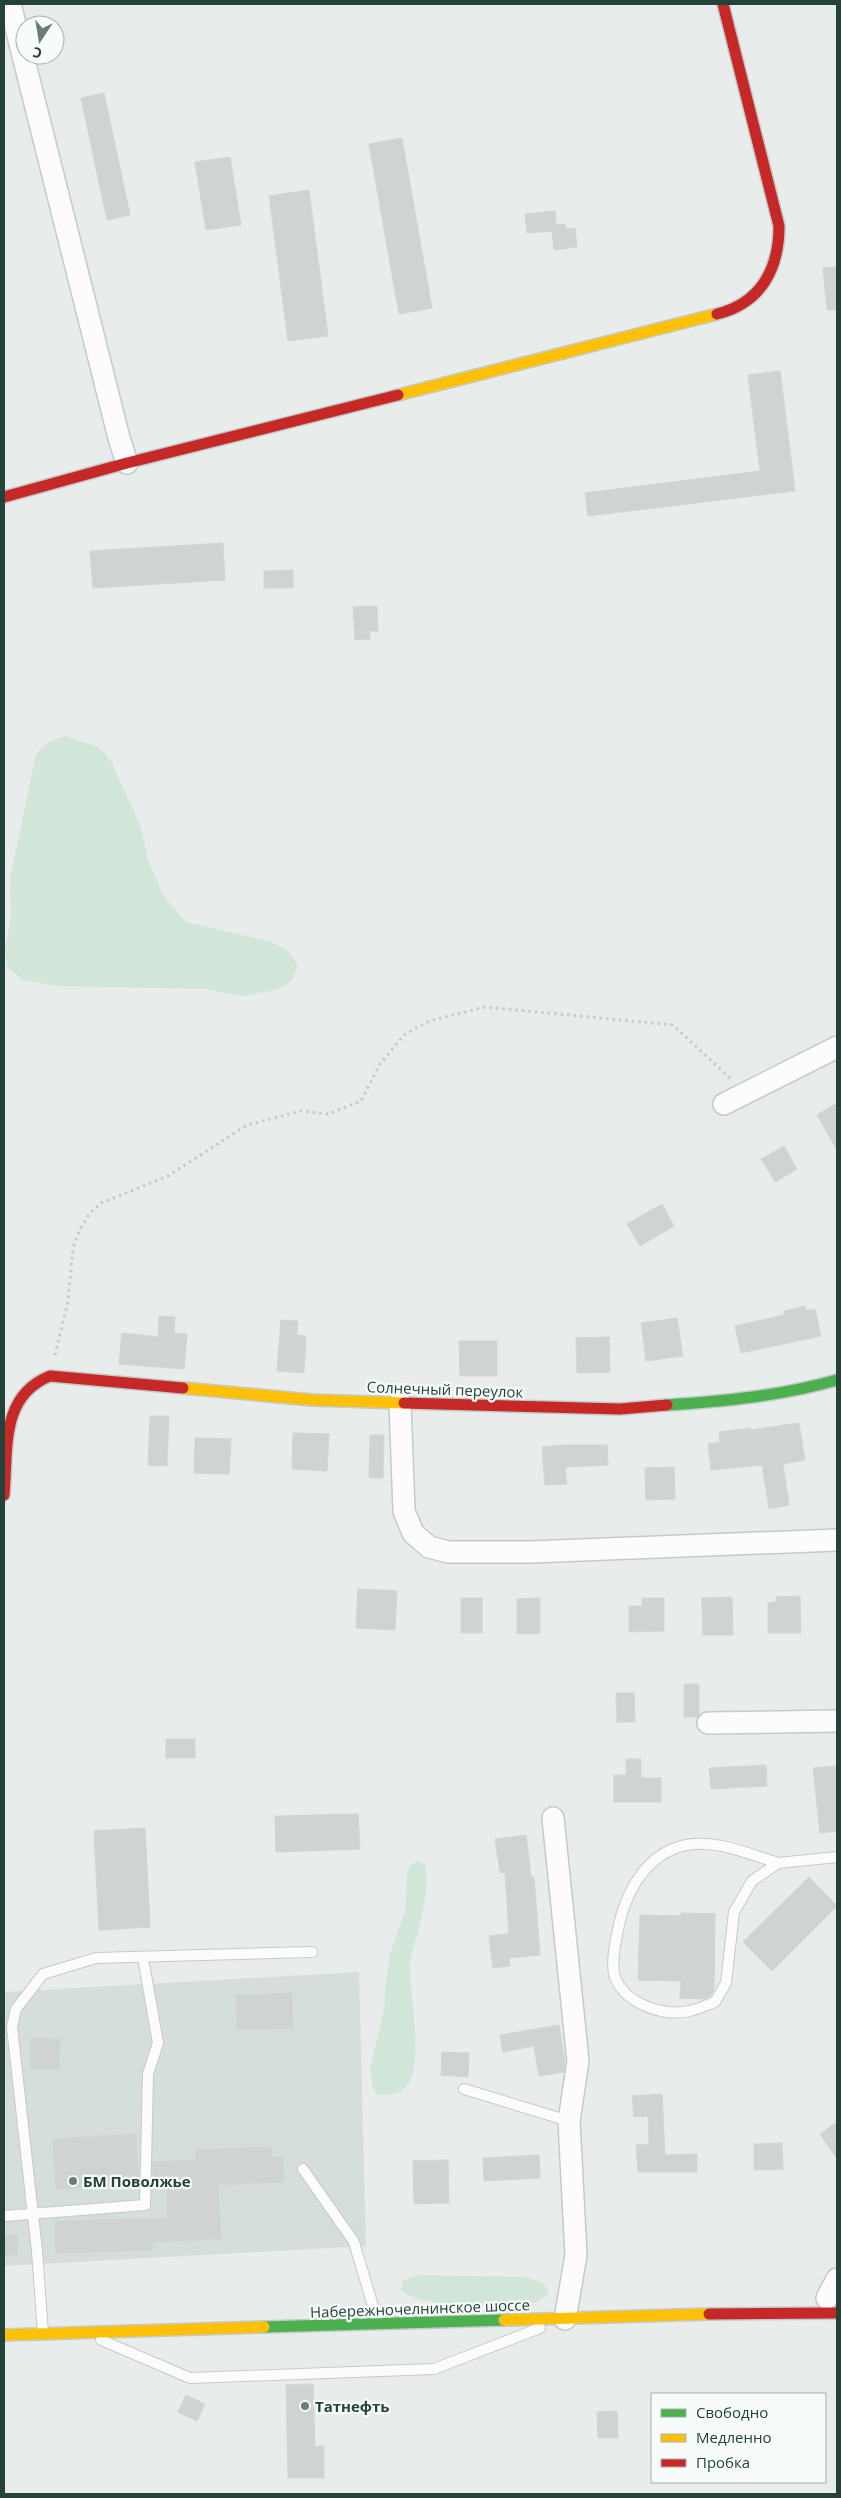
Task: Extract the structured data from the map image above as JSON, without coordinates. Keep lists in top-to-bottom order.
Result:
{
  "streets": {
    "street": ["Солнечный переулок", "Набережночелнинское шоссе"]
  },
  "places": ["БМ Поволжье", "Татнефть"],
  "legend": ["Свободно", "Медленно", "Пробка"],
  "north": "bottom"
}
